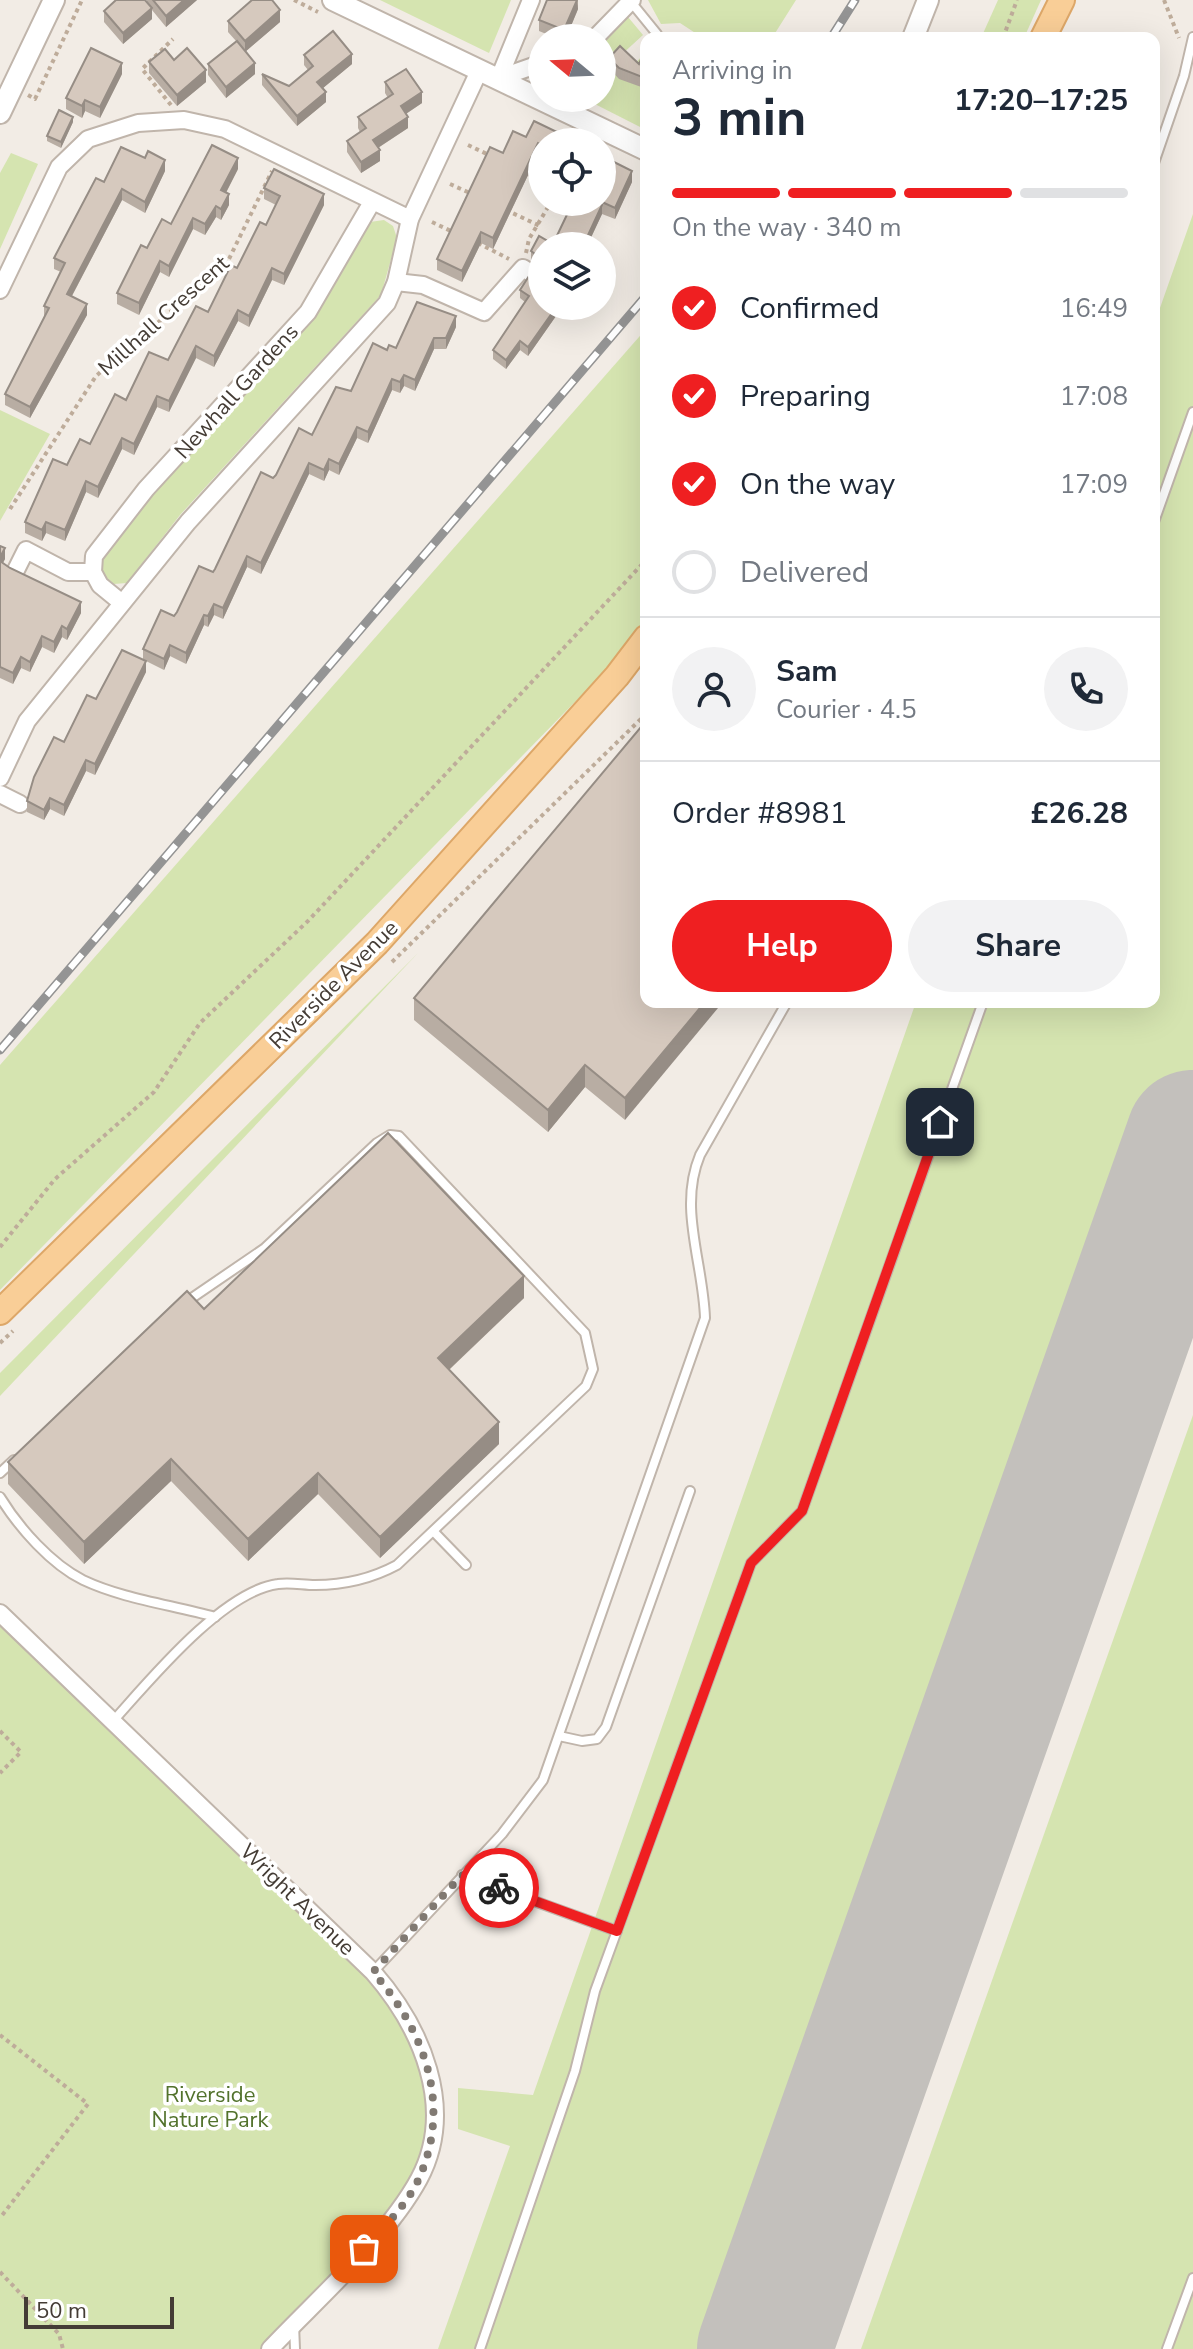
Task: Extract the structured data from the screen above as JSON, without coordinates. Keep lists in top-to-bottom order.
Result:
{
  "streets": {
    "main road": ["Riverside Avenue"],
    "street": ["Newhall Gardens", "Wright Avenue"],
    "path": ["Millhall Crescent"]
  },
  "parks": ["Riverside Nature Park"],
  "scale_bar": "50 m",
  "north": "left",
  "page": {
    "heading": ["3 min", "Arriving in", "17:20–17:25"],
    "panel": [
      "Sam",
      "Courier · 4.5",
      "Order #8981",
      "£26.28"
    ],
    "bar": "On the way · 340 m",
    "list": [
      ["Confirmed", "16:49"],
      ["Preparing", "17:08"],
      ["On the way", "17:09"],
      "Delivered"
    ],
    "buttons": ["Help", "Share"],
    "scale": "50 m"
  }
}
